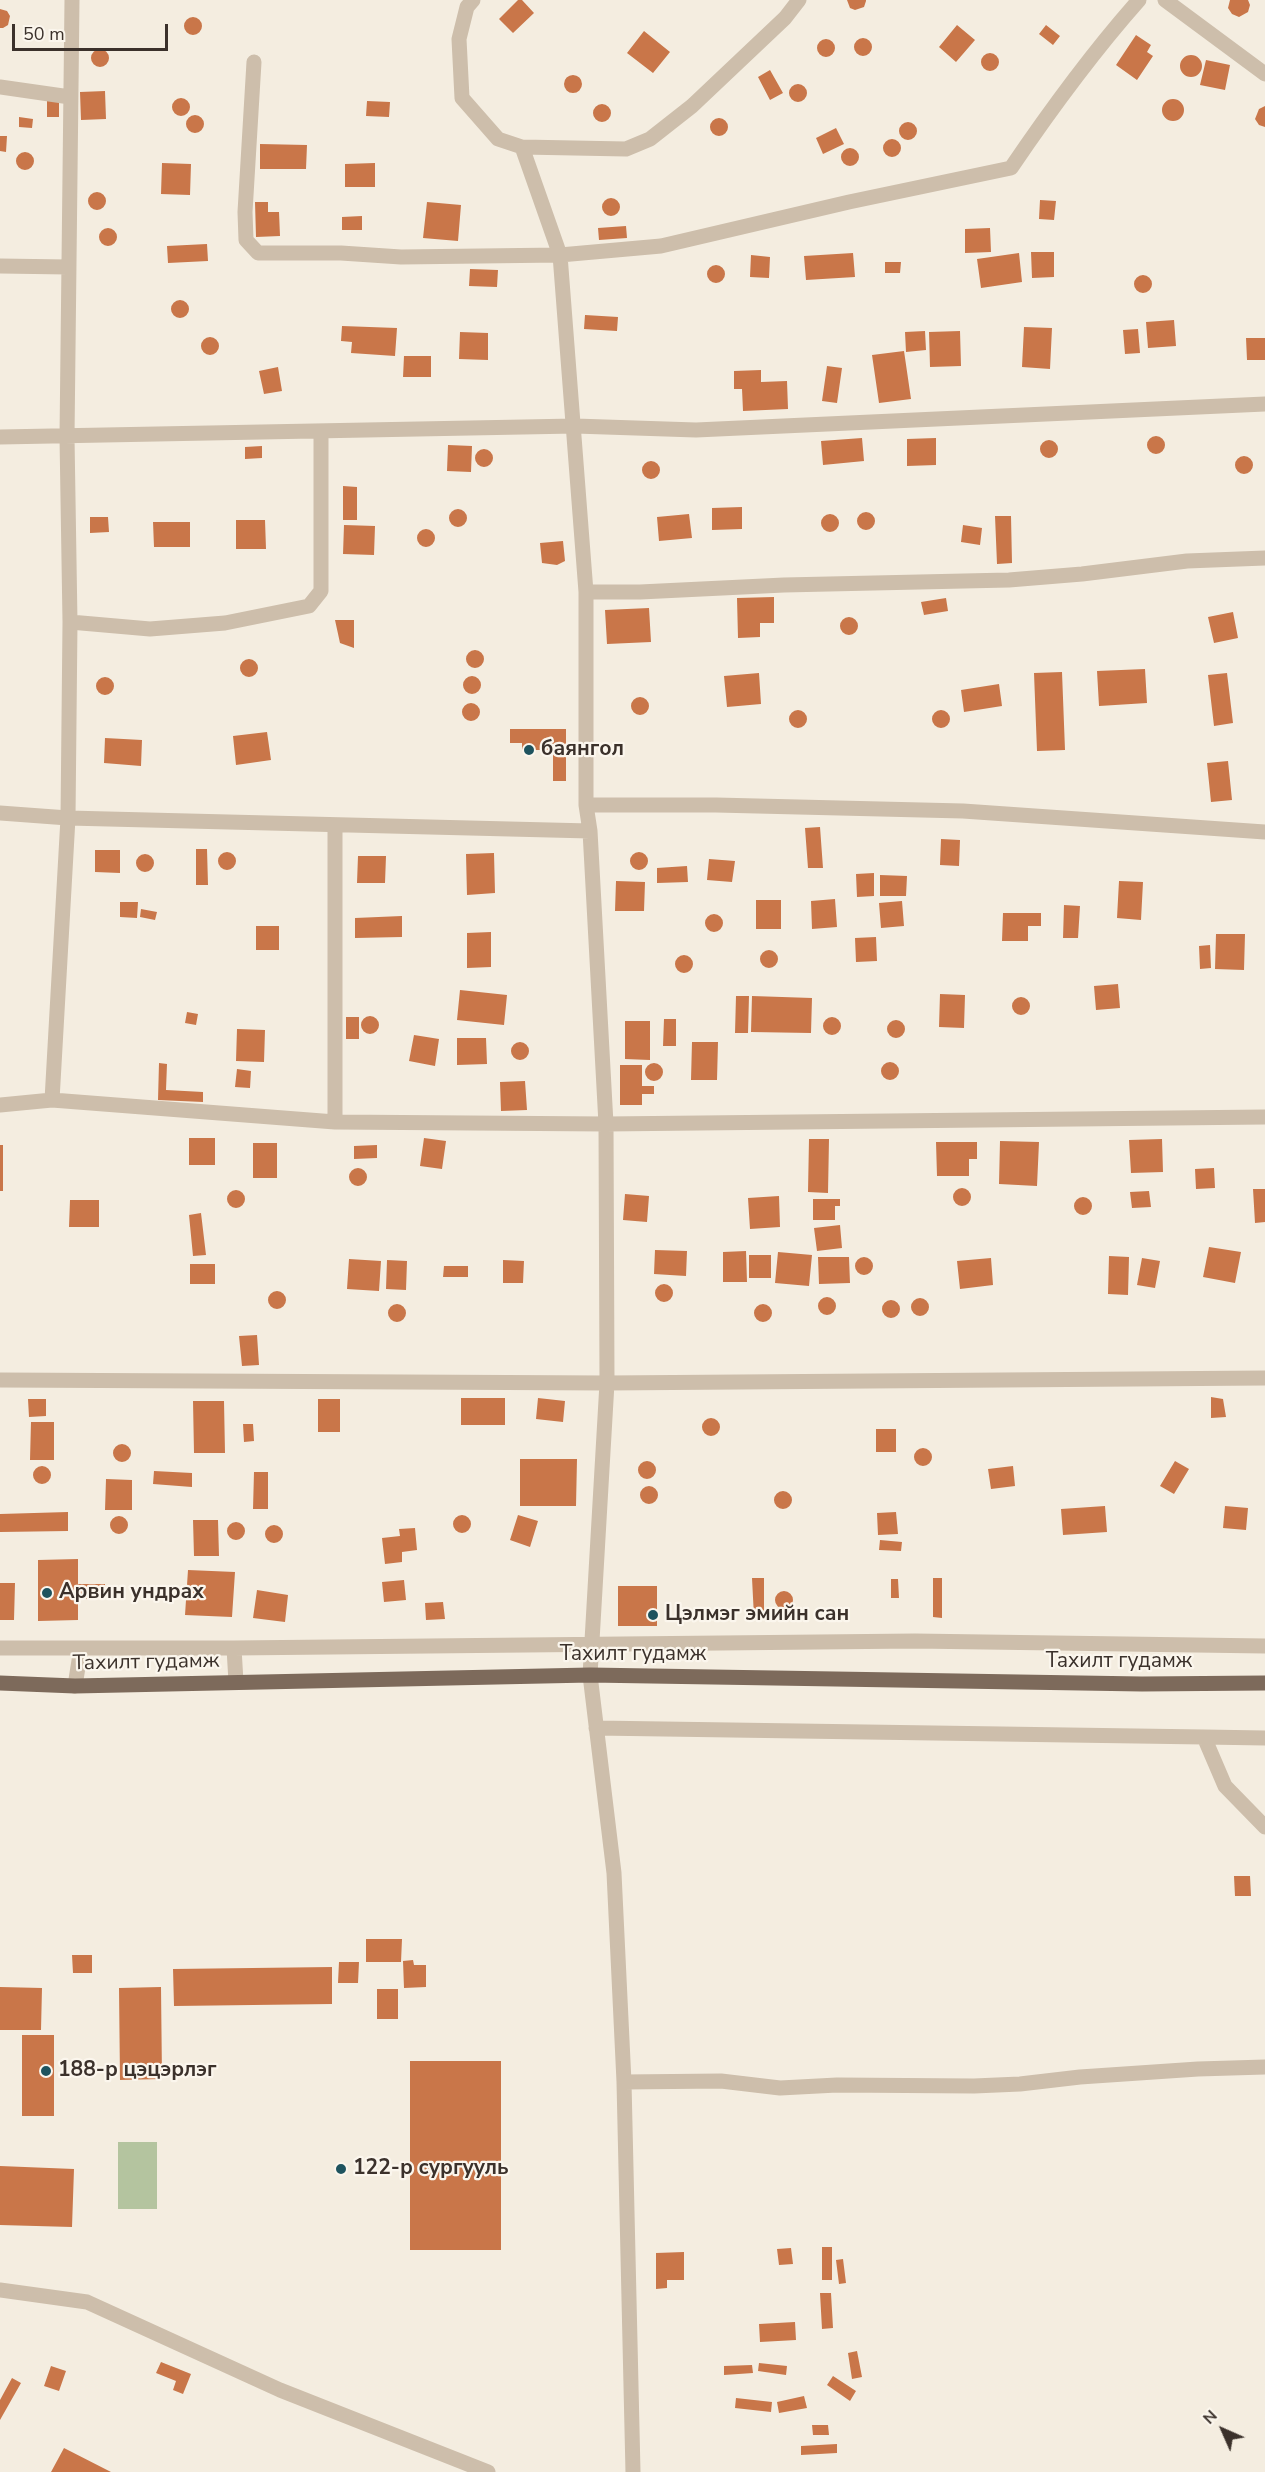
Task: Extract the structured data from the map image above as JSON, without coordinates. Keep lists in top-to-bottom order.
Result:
{
  "streets": {
    "main road": ["Тахилт гудамж"]
  },
  "places": [
    "баянгол",
    "Арвин ундрах",
    "Цэлмэг эмийн сан",
    "188-р цэцэрлэг",
    "122-р сургууль"
  ],
  "scale_bar": "50 m",
  "north": "top left"
}
